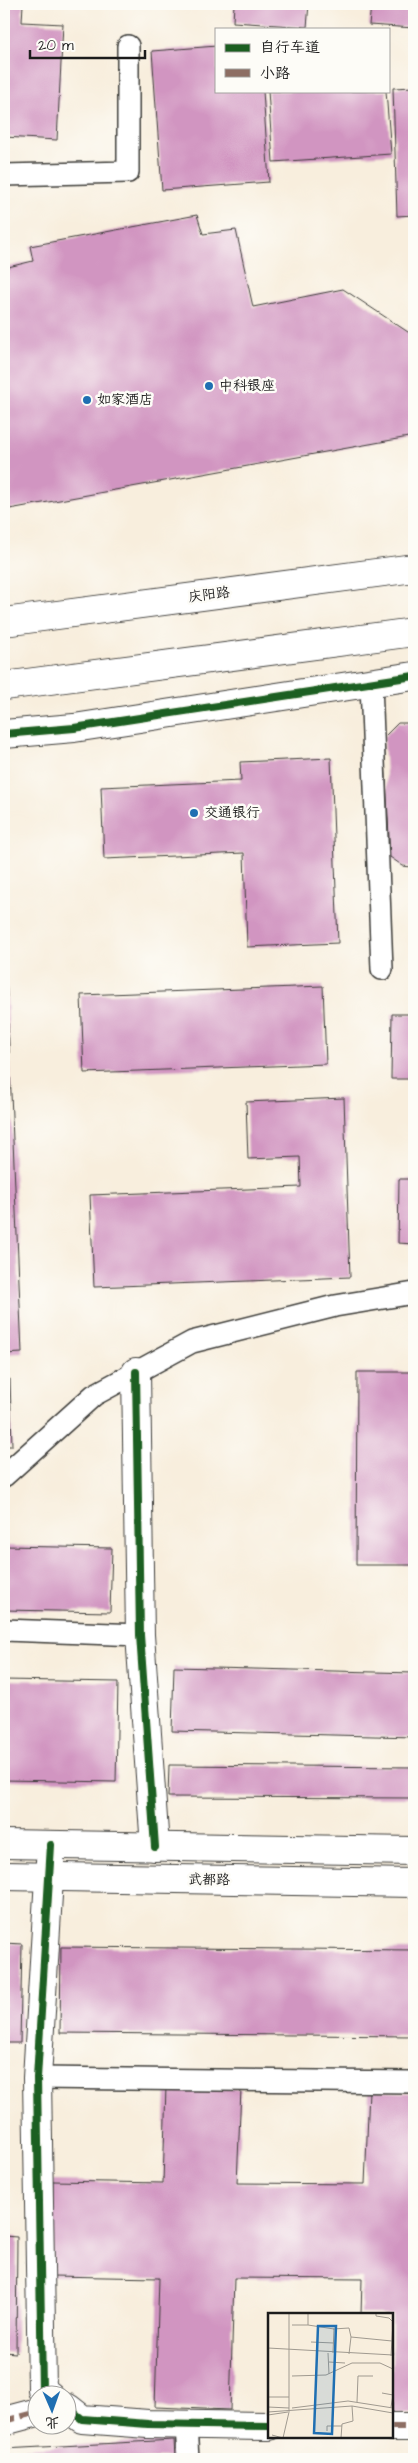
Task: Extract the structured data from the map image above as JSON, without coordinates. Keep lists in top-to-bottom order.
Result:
{
  "streets": {
    "street": ["庆阳路", "武都路"]
  },
  "places": ["中科银座", "如家酒店", "交通银行"],
  "legend": ["自行车道", "小路"],
  "scale_bar": "20 m",
  "north": "bottom"
}
